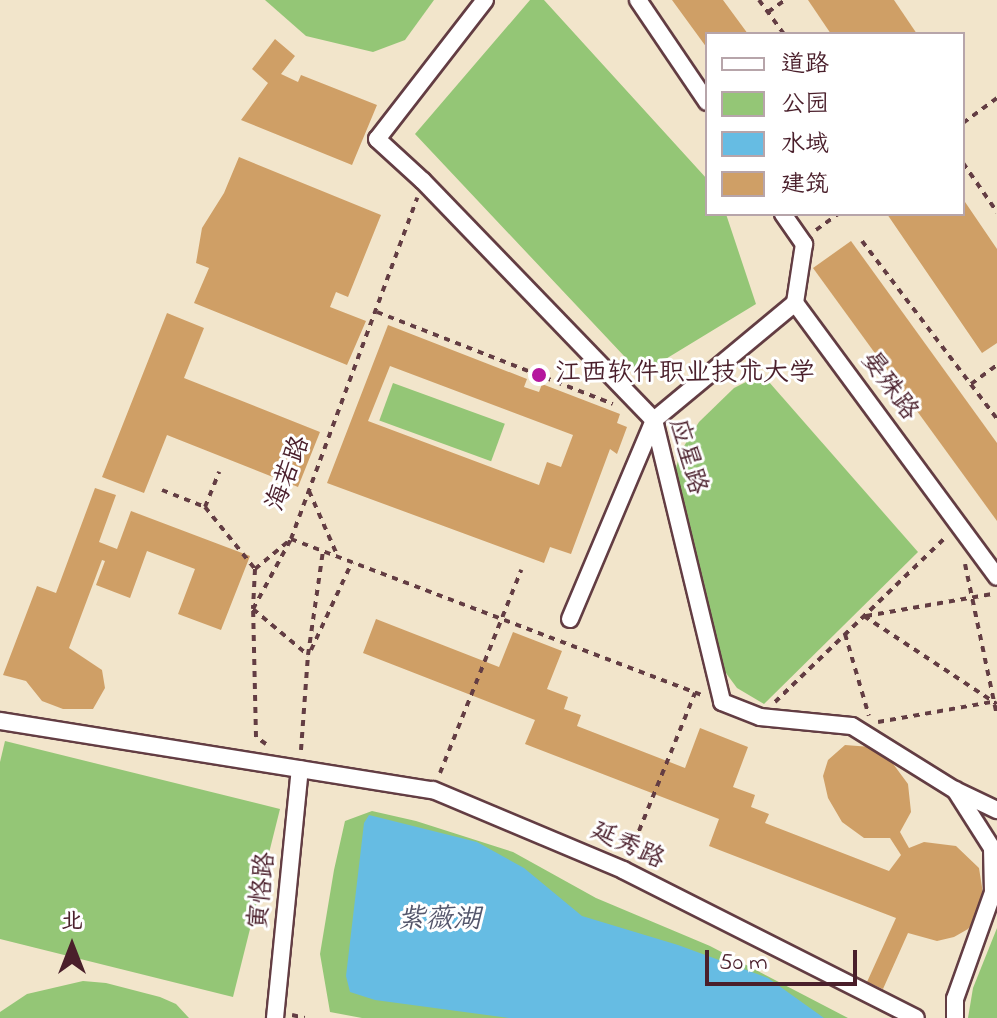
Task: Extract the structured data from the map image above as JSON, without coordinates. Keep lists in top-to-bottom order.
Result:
{
  "streets": {
    "street": [
      "晏殊路",
      "应星路",
      "延秀路",
      "寅恪路"
    ],
    "path": ["海若路"]
  },
  "crossings": [
    ["应星路", "海若路"],
    ["延秀路", "寅恪路"]
  ],
  "water": ["紫薇湖"],
  "places": ["江西软件职业技术大学"],
  "legend": [
    "道路",
    "公园",
    "水域",
    "建筑"
  ],
  "scale_bar": "50 m",
  "north": "top"
}
